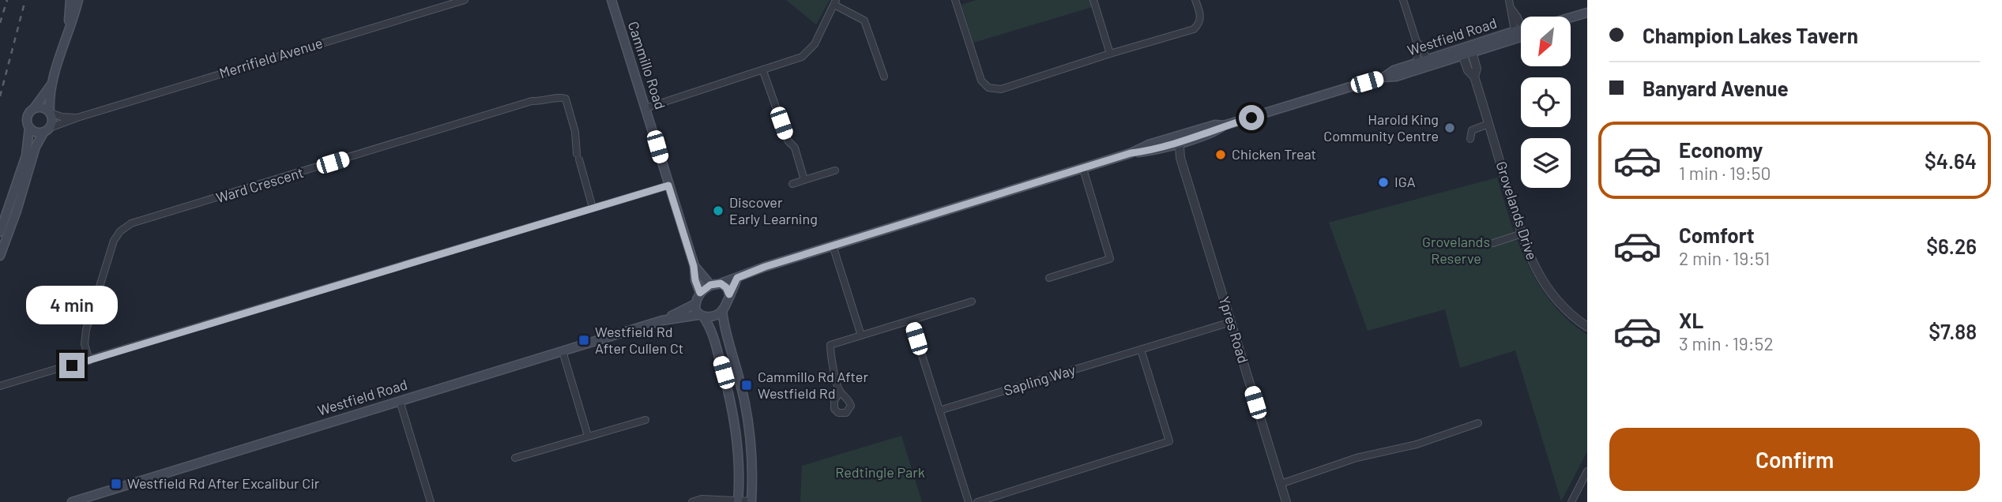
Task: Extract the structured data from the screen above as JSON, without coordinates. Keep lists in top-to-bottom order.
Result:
{
  "streets": {
    "main road": ["Westfield Road", "Cammillo Road"],
    "street": [
      "Merrifield Avenue",
      "Ward Crescent",
      "Grovelands Drive",
      "Ypres Road",
      "Sapling Way"
    ]
  },
  "crossings": [
    ["Westfield Road", "Cammillo Road"],
    ["Westfield Road", "Grovelands Drive"],
    ["Westfield Road", "Ypres Road"],
    ["Ypres Road", "Sapling Way"]
  ],
  "parks": ["Grovelands Reserve", "Redtingle Park"],
  "places": {
    "other": [
      "Harold King Community Centre",
      "Chicken Treat",
      "IGA",
      "Discover Early Learning"
    ],
    "transit": ["Westfield Rd After Cullen Ct", "Cammillo Rd After Westfield Rd", "Westfield Rd After Excalibur Cir"]
  },
  "north": "bottom left",
  "page": {
    "banner": ["Champion Lakes Tavern", "Banyard Avenue"],
    "list": [
      {
        "name": "Economy",
        "note": "1 min · 19:50",
        "value": "$4.64"
      },
      {
        "name": "Comfort",
        "note": "2 min · 19:51",
        "value": "$6.26"
      },
      {
        "name": "XL",
        "note": "3 min · 19:52",
        "value": "$7.88"
      }
    ],
    "bubble": "4 min",
    "buttons": "Confirm"
  }
}
